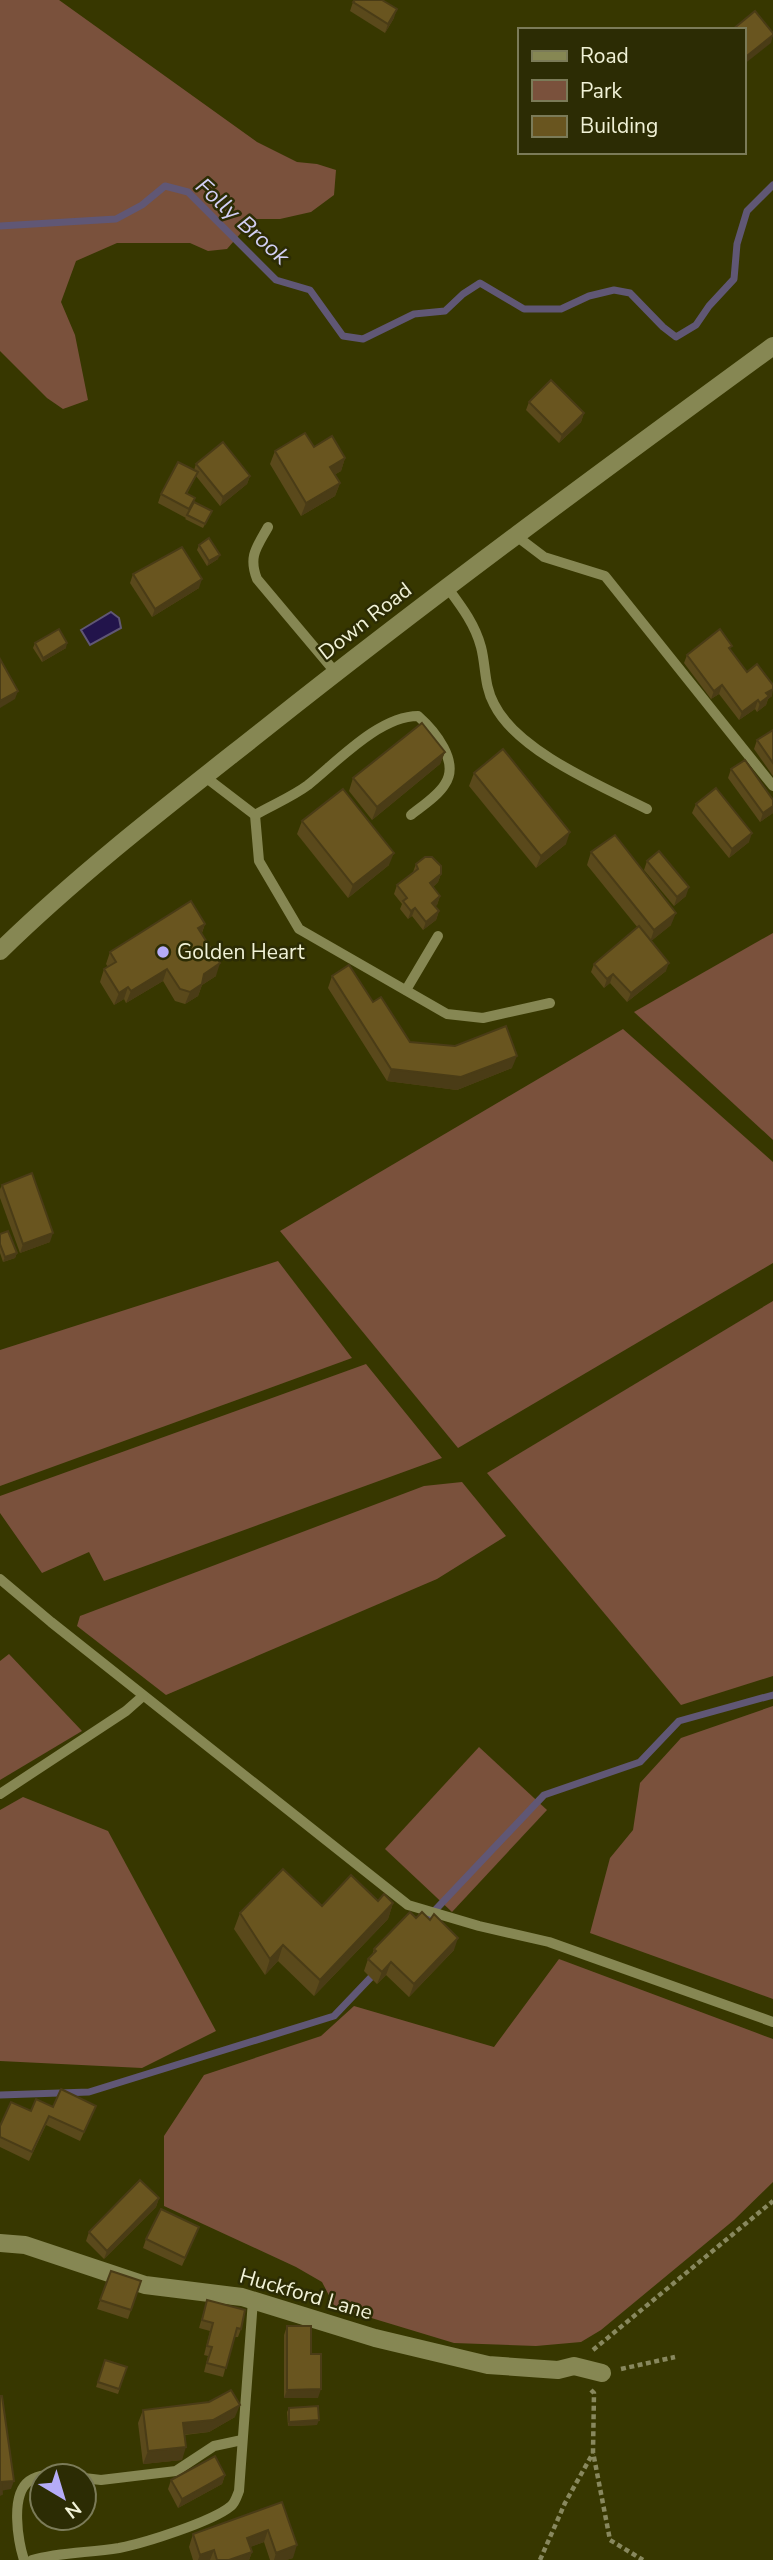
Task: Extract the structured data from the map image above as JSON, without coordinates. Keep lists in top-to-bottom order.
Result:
{
  "streets": {
    "street": ["Down Road", "Huckford Lane"]
  },
  "water": ["Folly Brook"],
  "places": ["Golden Heart"],
  "legend": ["Road", "Park", "Building"],
  "north": "bottom right"
}
